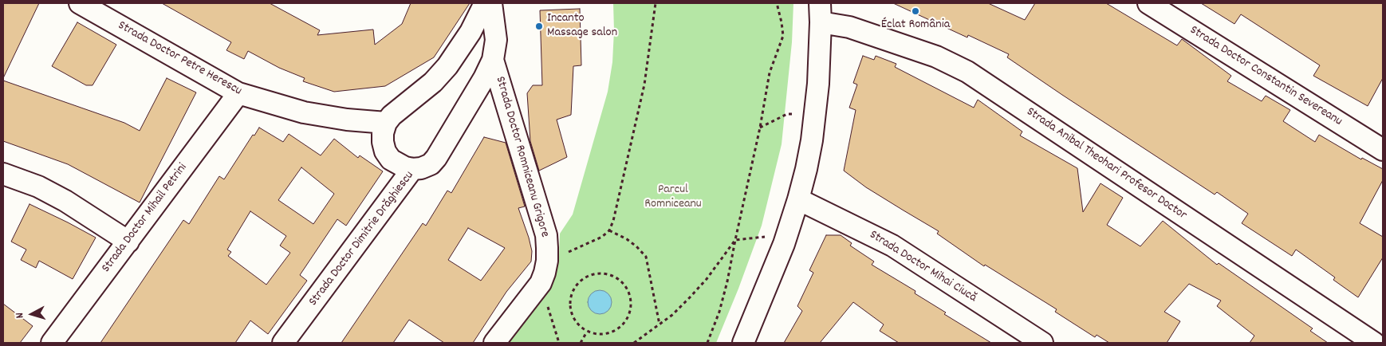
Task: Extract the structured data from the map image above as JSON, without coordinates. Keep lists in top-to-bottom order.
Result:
{
  "streets": {
    "street": [
      "Strada Doctor Petre Herescu",
      "Strada Doctor Constantin Severeanu",
      "Strada Doctor Romniceanu Grigore",
      "Strada Anibal Theohari Profesor Doctor",
      "Strada Doctor Mihail Petrini",
      "Strada Doctor Dimitrie Drăghiescu",
      "Strada Doctor Mihai Ciucă"
    ]
  },
  "crossings": [
    ["Strada Doctor Petre Herescu", "Strada Doctor Mihail Petrini"],
    ["Strada Doctor Romniceanu Grigore", "Strada Doctor Dimitrie Drăghiescu"]
  ],
  "parks": ["Parcul Romniceanu"],
  "places": ["Éclat România", "Incanto Massage salon"],
  "north": "left"
}
